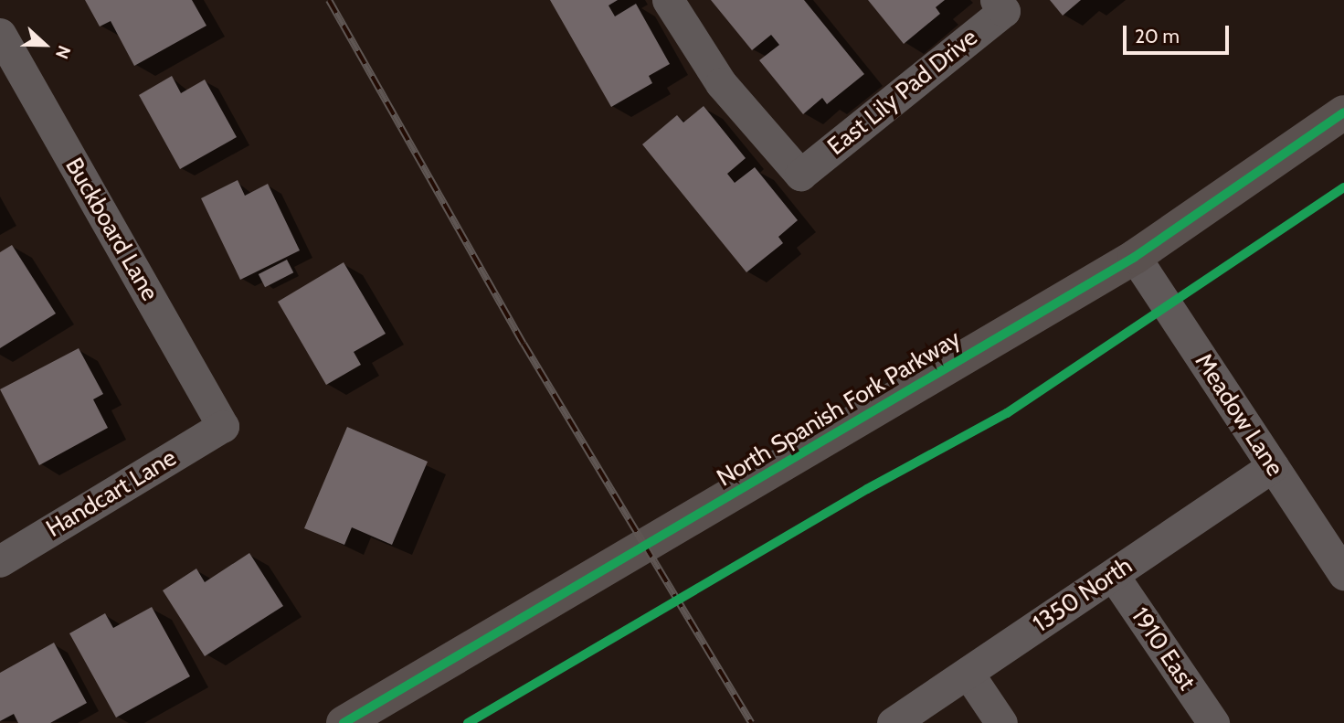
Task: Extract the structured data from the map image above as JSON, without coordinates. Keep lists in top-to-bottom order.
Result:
{
  "streets": {
    "street": [
      "East Lily Pad Drive",
      "Buckboard Lane",
      "North Spanish Fork Parkway",
      "Meadow Lane",
      "Handcart Lane",
      "1350 North",
      "1910 East"
    ]
  },
  "crossings": [
    ["Buckboard Lane", "Handcart Lane"],
    ["North Spanish Fork Parkway", "Meadow Lane"],
    ["Meadow Lane", "1350 North"],
    ["1350 North", "1910 East"]
  ],
  "scale_bar": "20 m",
  "north": "right"
}
